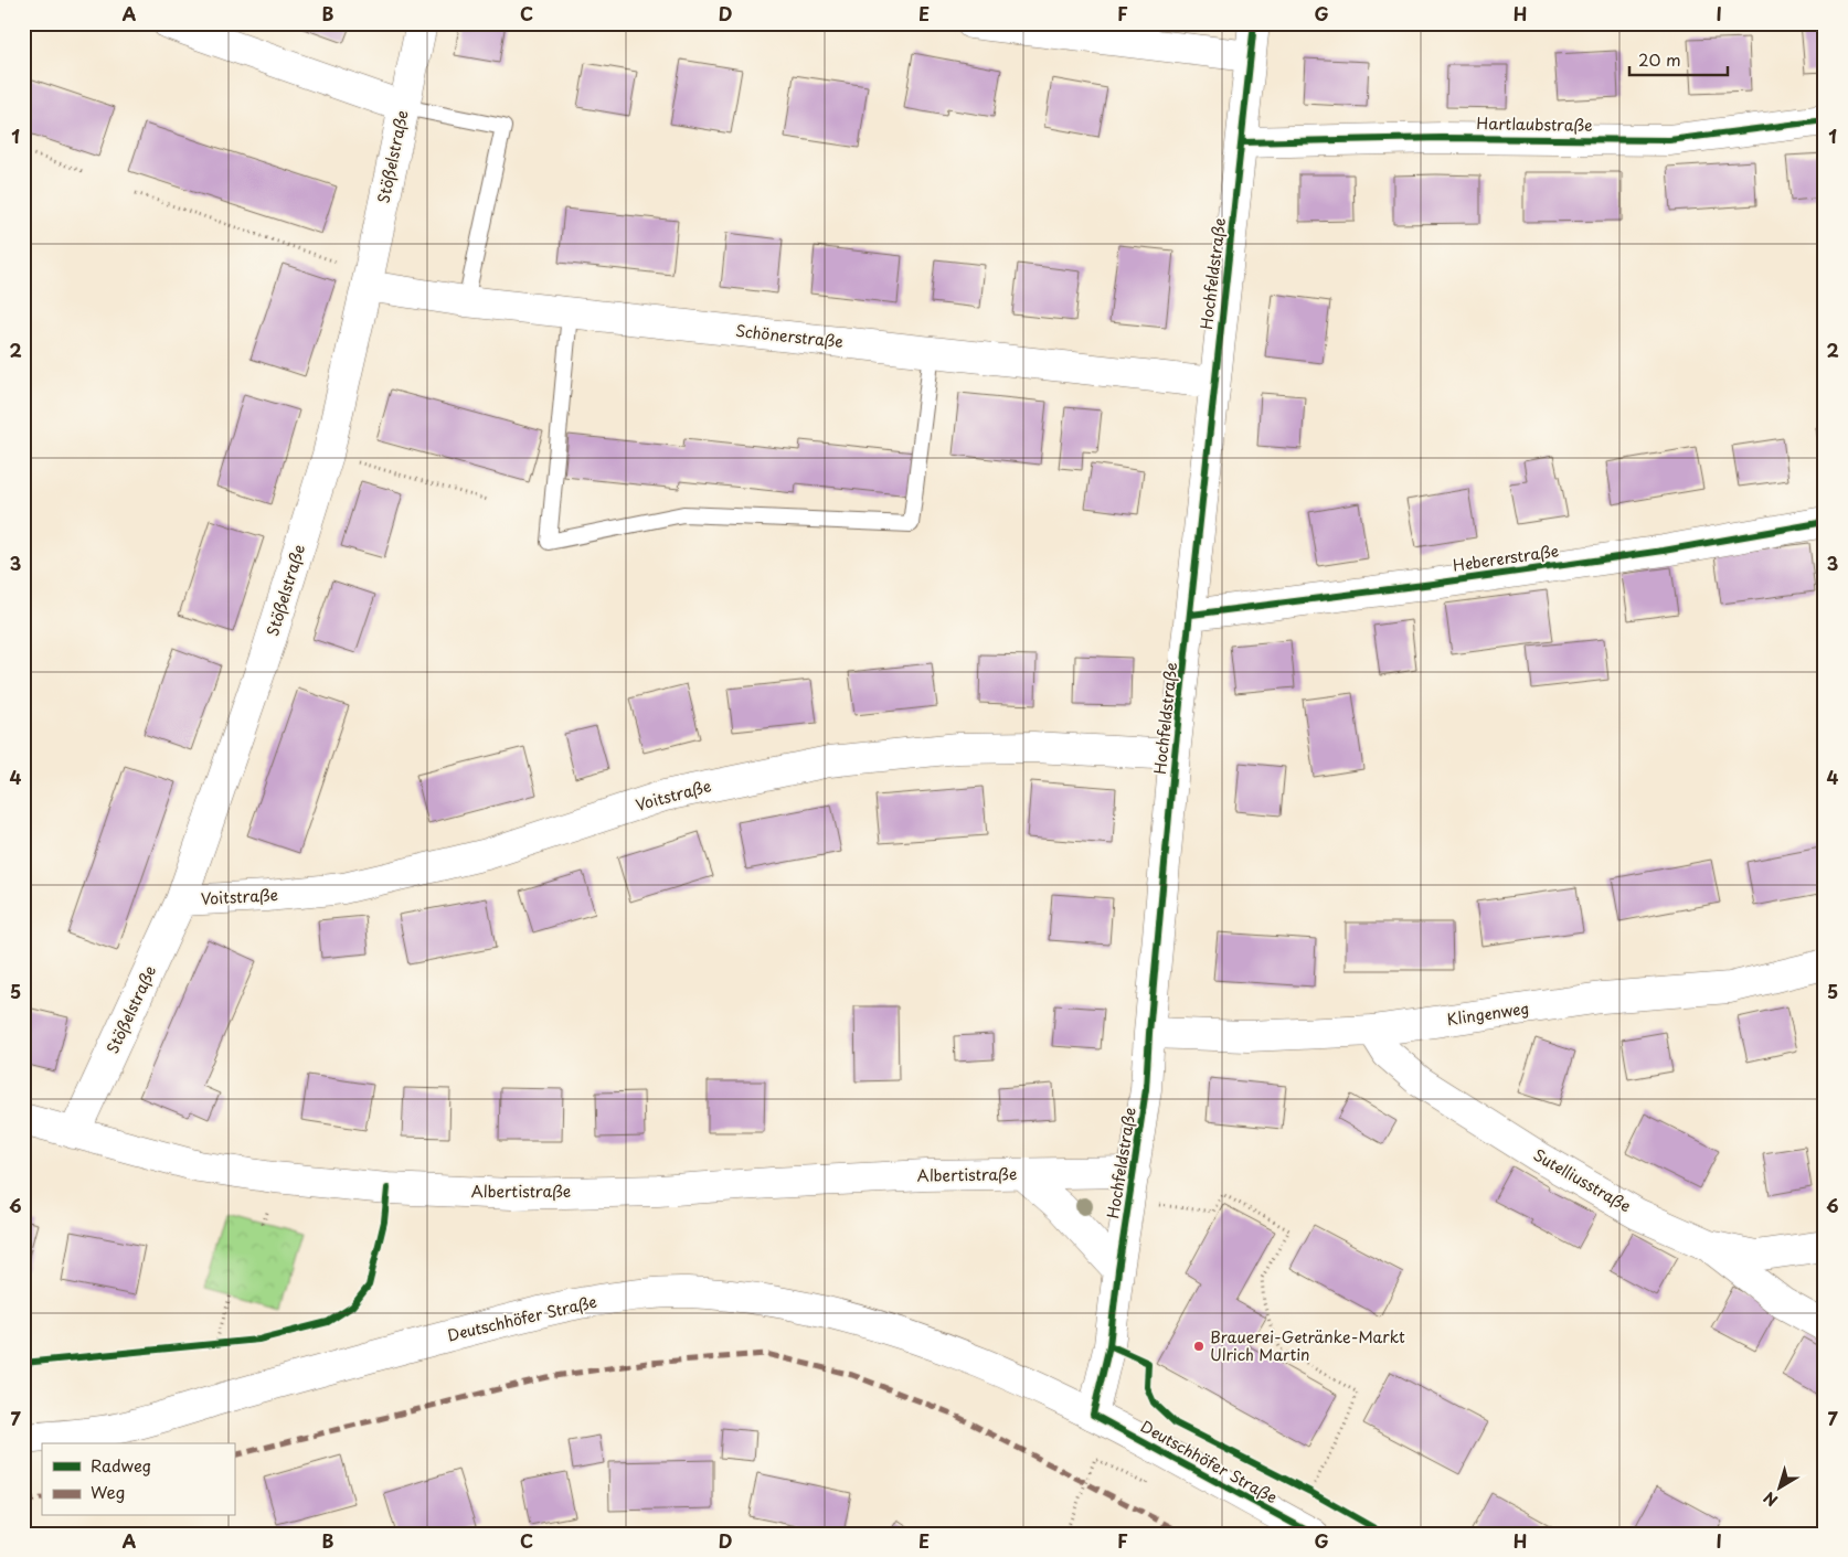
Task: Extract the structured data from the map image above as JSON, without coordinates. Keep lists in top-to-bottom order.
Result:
{
  "streets": {
    "street": [
      "Hartlaubstraße",
      "Stößelstraße",
      "Hochfeldstraße",
      "Schönerstraße",
      "Hebererstraße",
      "Voitstraße",
      "Klingenweg",
      "Albertistraße",
      "Sutelliusstraße",
      "Deutschhöfer Straße"
    ]
  },
  "crossings": [
    ["Hartlaubstraße", "Hochfeldstraße"],
    ["Stößelstraße", "Schönerstraße"],
    ["Stößelstraße", "Voitstraße"],
    ["Stößelstraße", "Albertistraße"],
    ["Hochfeldstraße", "Schönerstraße"],
    ["Hochfeldstraße", "Hebererstraße"],
    ["Hochfeldstraße", "Voitstraße"],
    ["Hochfeldstraße", "Klingenweg"],
    ["Hochfeldstraße", "Albertistraße"],
    ["Hochfeldstraße", "Deutschhöfer Straße"],
    ["Klingenweg", "Sutelliusstraße"]
  ],
  "places": ["Brauerei-Getränke-Markt Ulrich Martin"],
  "legend": ["Radweg", "Weg"],
  "scale_bar": "20 m",
  "north": "bottom left",
  "grid": {
    "columns": [
      "A",
      "B",
      "C",
      "D",
      "E",
      "F",
      "G",
      "H",
      "I"
    ],
    "rows": [
      "1",
      "2",
      "3",
      "4",
      "5",
      "6",
      "7"
    ]
  }
}
